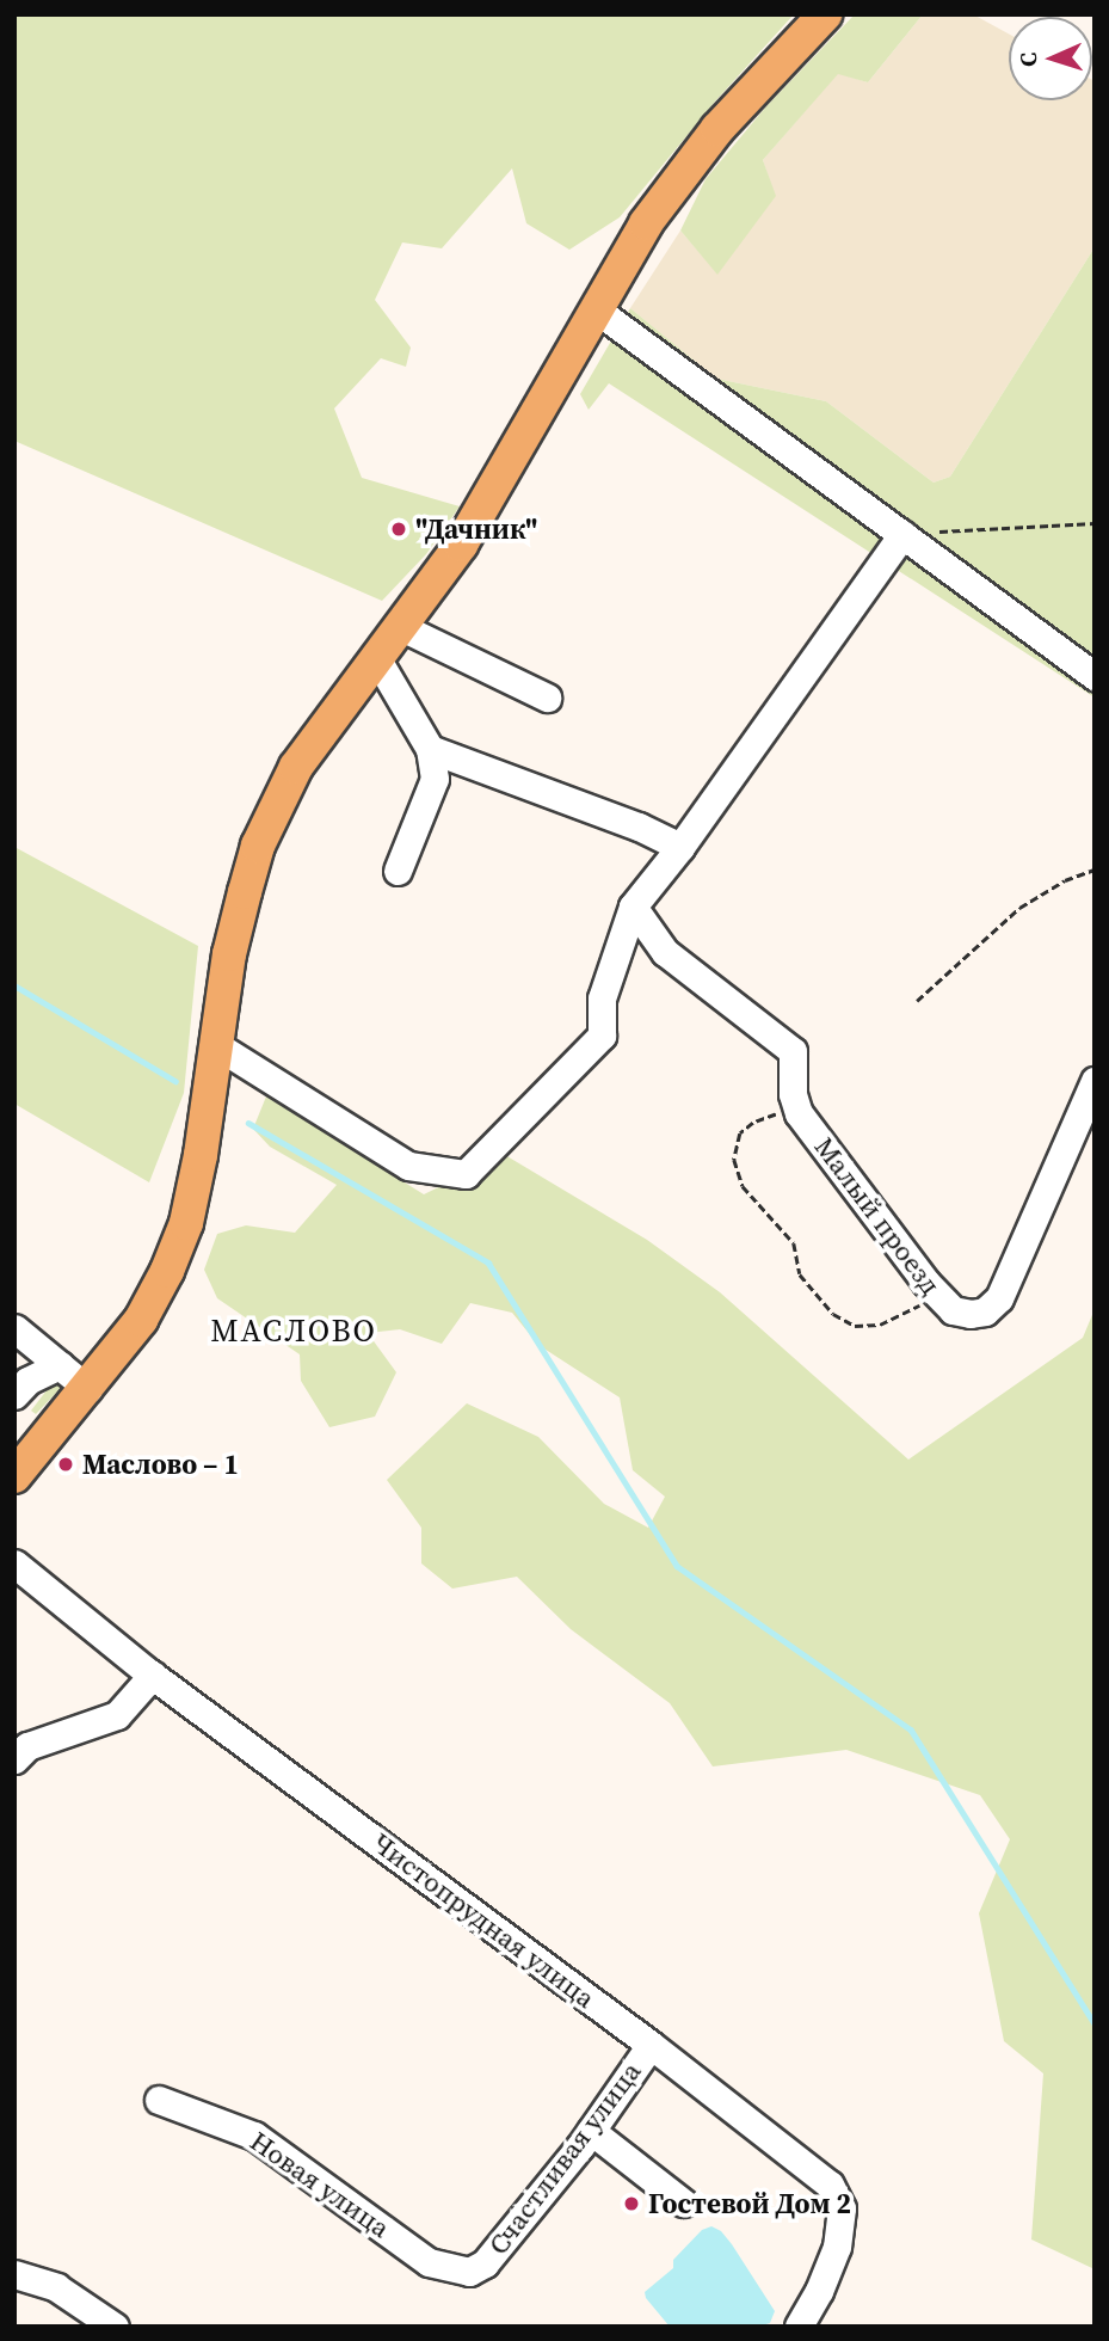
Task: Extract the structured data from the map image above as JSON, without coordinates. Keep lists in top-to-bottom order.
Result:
{
  "streets": {
    "street": [
      "Малый проезд",
      "Чистопрудная улица",
      "Счастливая улица",
      "Новая улица"
    ]
  },
  "crossings": [
    ["Чистопрудная улица", "Счастливая улица"],
    ["Счастливая улица", "Новая улица"]
  ],
  "districts": ["МАСЛОВО"],
  "places": ["\"Дачник\"", "Маслово – 1", "Гостевой Дом 2"],
  "north": "left"
}
